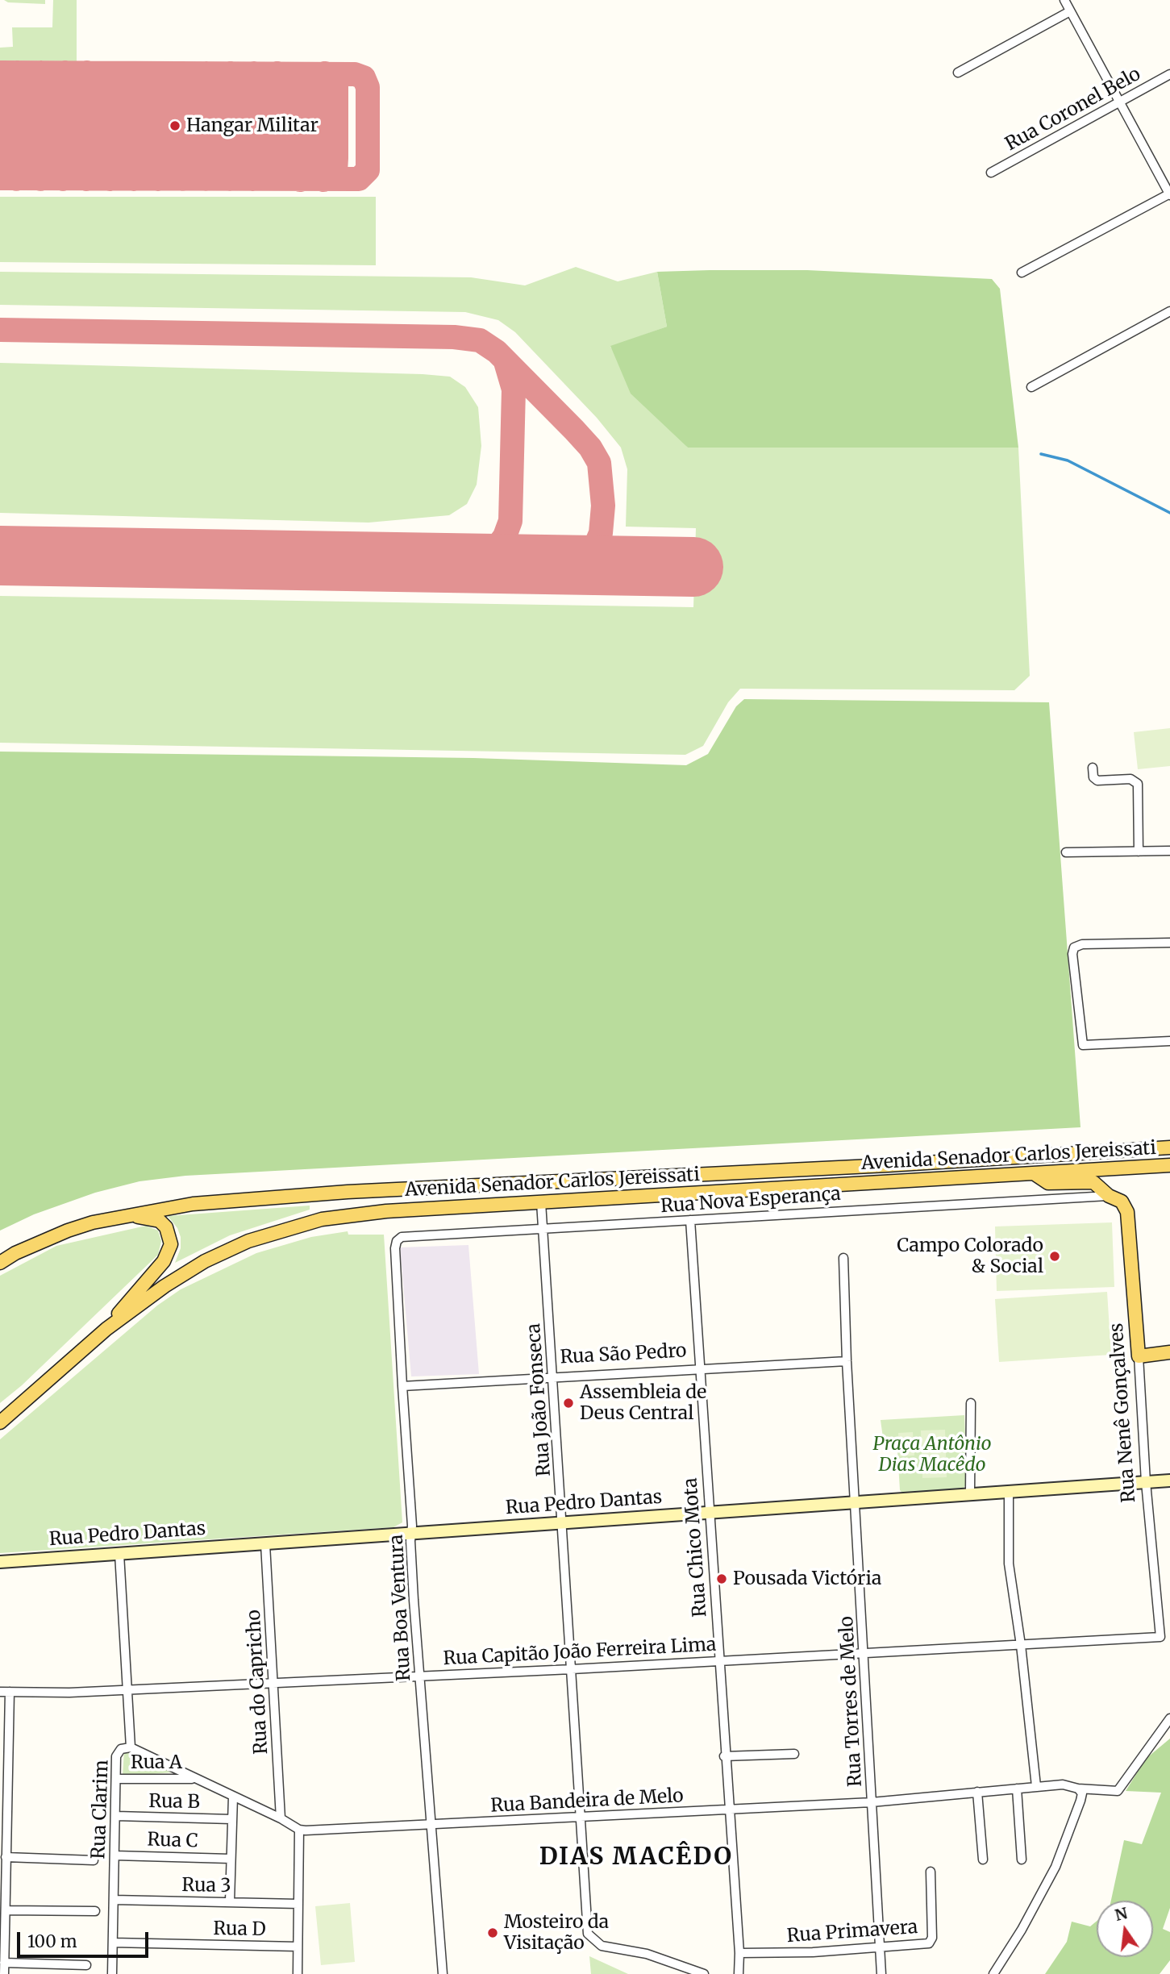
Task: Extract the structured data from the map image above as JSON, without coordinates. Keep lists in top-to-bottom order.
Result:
{
  "streets": {
    "main road": ["Avenida Senador Carlos Jereissati", "Rua Nenê Gonçalves", "Rua Pedro Dantas"],
    "street": [
      "Rua Coronel Belo",
      "Rua Nova Esperança",
      "Rua São Pedro",
      "Rua João Fonseca",
      "Rua Chico Mota",
      "Rua Boa Ventura",
      "Rua Capitão João Ferreira Lima",
      "Rua do Capricho",
      "Rua Torres de Melo",
      "Rua A",
      "Rua Bandeira de Melo",
      "Rua B",
      "Rua Clarim",
      "Rua C",
      "Rua 3",
      "Rua D",
      "Rua Primavera"
    ]
  },
  "crossings": [
    ["Avenida Senador Carlos Jereissati", "Rua João Fonseca"],
    ["Avenida Senador Carlos Jereissati", "Rua Nenê Gonçalves"],
    ["Rua Nova Esperança", "Rua João Fonseca"],
    ["Rua Nova Esperança", "Rua Nenê Gonçalves"],
    ["Rua Nova Esperança", "Rua Chico Mota"],
    ["Rua Nova Esperança", "Rua Boa Ventura"],
    ["Rua São Pedro", "Rua João Fonseca"],
    ["Rua São Pedro", "Rua Chico Mota"],
    ["Rua São Pedro", "Rua Boa Ventura"],
    ["Rua São Pedro", "Rua Torres de Melo"],
    ["Rua João Fonseca", "Rua Pedro Dantas"],
    ["Rua João Fonseca", "Rua Capitão João Ferreira Lima"],
    ["Rua João Fonseca", "Rua Bandeira de Melo"],
    ["Rua Nenê Gonçalves", "Rua Pedro Dantas"],
    ["Rua Nenê Gonçalves", "Rua Capitão João Ferreira Lima"],
    ["Rua Pedro Dantas", "Rua Chico Mota"],
    ["Rua Pedro Dantas", "Rua Boa Ventura"],
    ["Rua Pedro Dantas", "Rua do Capricho"],
    ["Rua Pedro Dantas", "Rua Torres de Melo"],
    ["Rua Pedro Dantas", "Rua Clarim"],
    ["Rua Chico Mota", "Rua Capitão João Ferreira Lima"],
    ["Rua Chico Mota", "Rua Bandeira de Melo"],
    ["Rua Chico Mota", "Rua Primavera"],
    ["Rua Boa Ventura", "Rua Capitão João Ferreira Lima"],
    ["Rua Boa Ventura", "Rua Bandeira de Melo"],
    ["Rua Capitão João Ferreira Lima", "Rua do Capricho"],
    ["Rua Capitão João Ferreira Lima", "Rua Torres de Melo"],
    ["Rua Capitão João Ferreira Lima", "Rua Clarim"],
    ["Rua Torres de Melo", "Rua Bandeira de Melo"],
    ["Rua Torres de Melo", "Rua Primavera"],
    ["Rua A", "Rua Clarim"],
    ["Rua B", "Rua Clarim"],
    ["Rua Clarim", "Rua C"],
    ["Rua Clarim", "Rua 3"],
    ["Rua Clarim", "Rua D"]
  ],
  "districts": ["DIAS MACÊDO"],
  "parks": ["Praça Antônio Dias Macêdo"],
  "places": [
    "Hangar Militar",
    "Campo Colorado & Social",
    "Assembleia de Deus Central",
    "Pousada Victória",
    "Mosteiro da Visitação"
  ],
  "scale_bar": "100 m",
  "north": "top"
}
